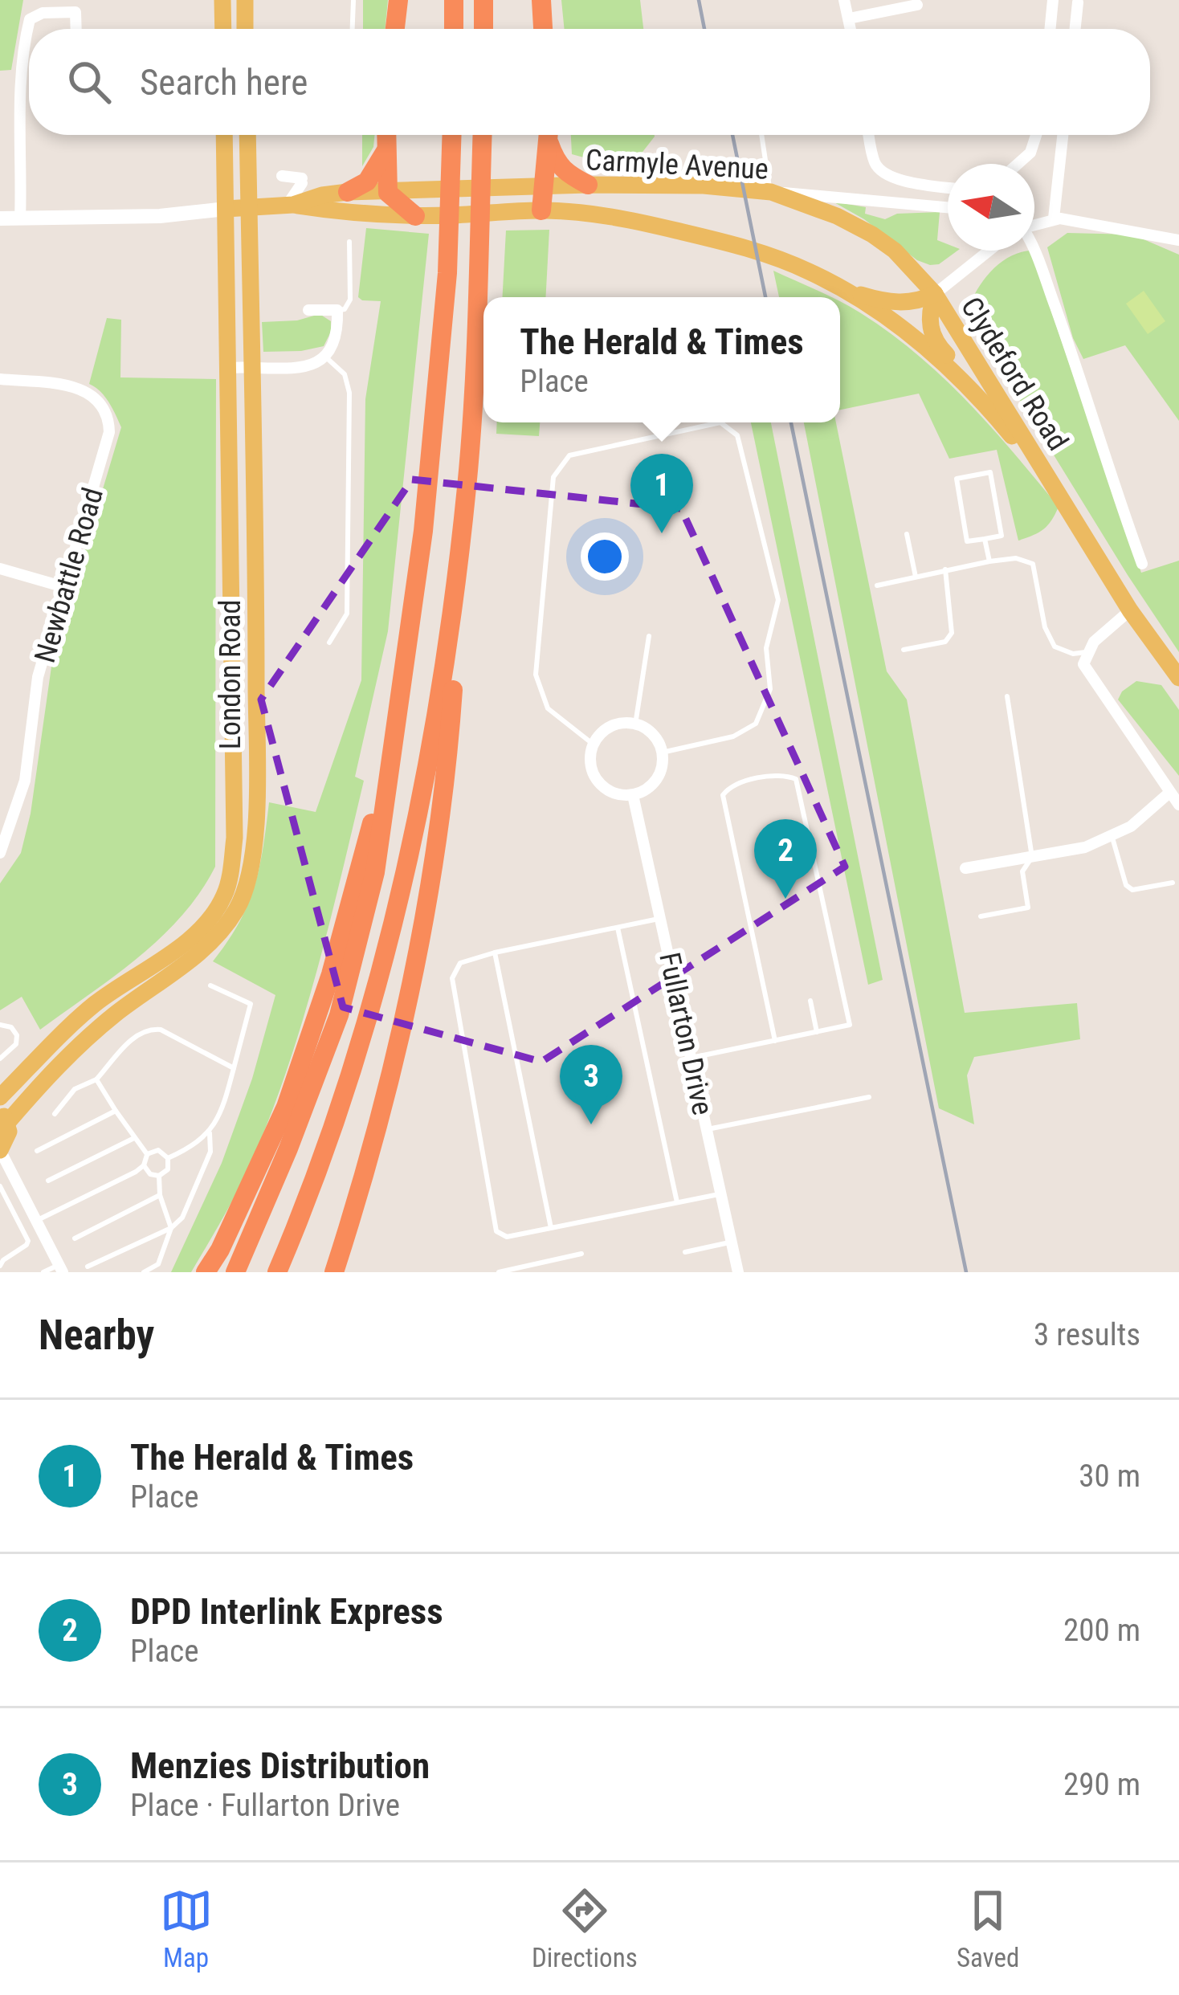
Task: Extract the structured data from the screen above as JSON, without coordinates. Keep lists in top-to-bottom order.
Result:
{
  "streets": {
    "main road": ["Carmyle Avenue", "Clydeford Road", "London Road"],
    "street": ["Newbattle Road", "Fullarton Drive"]
  },
  "crossings": [
    ["Carmyle Avenue", "Clydeford Road"],
    ["Carmyle Avenue", "London Road"]
  ],
  "north": "left",
  "page": {
    "search": "Search here",
    "popup": ["The Herald & Times", "Place"],
    "pins": ["1", "2", "3"],
    "heading": ["Nearby", "3 results"],
    "list": [
      {
        "mark": "1",
        "name": "The Herald & Times",
        "note": "Place",
        "value": "30 m"
      },
      {
        "mark": "2",
        "name": "DPD Interlink Express",
        "note": "Place",
        "value": "200 m"
      },
      {
        "mark": "3",
        "name": "Menzies Distribution",
        "note": "Place · Fullarton Drive",
        "value": "290 m"
      }
    ],
    "nav": ["Map", "Directions", "Saved"]
  }
}
